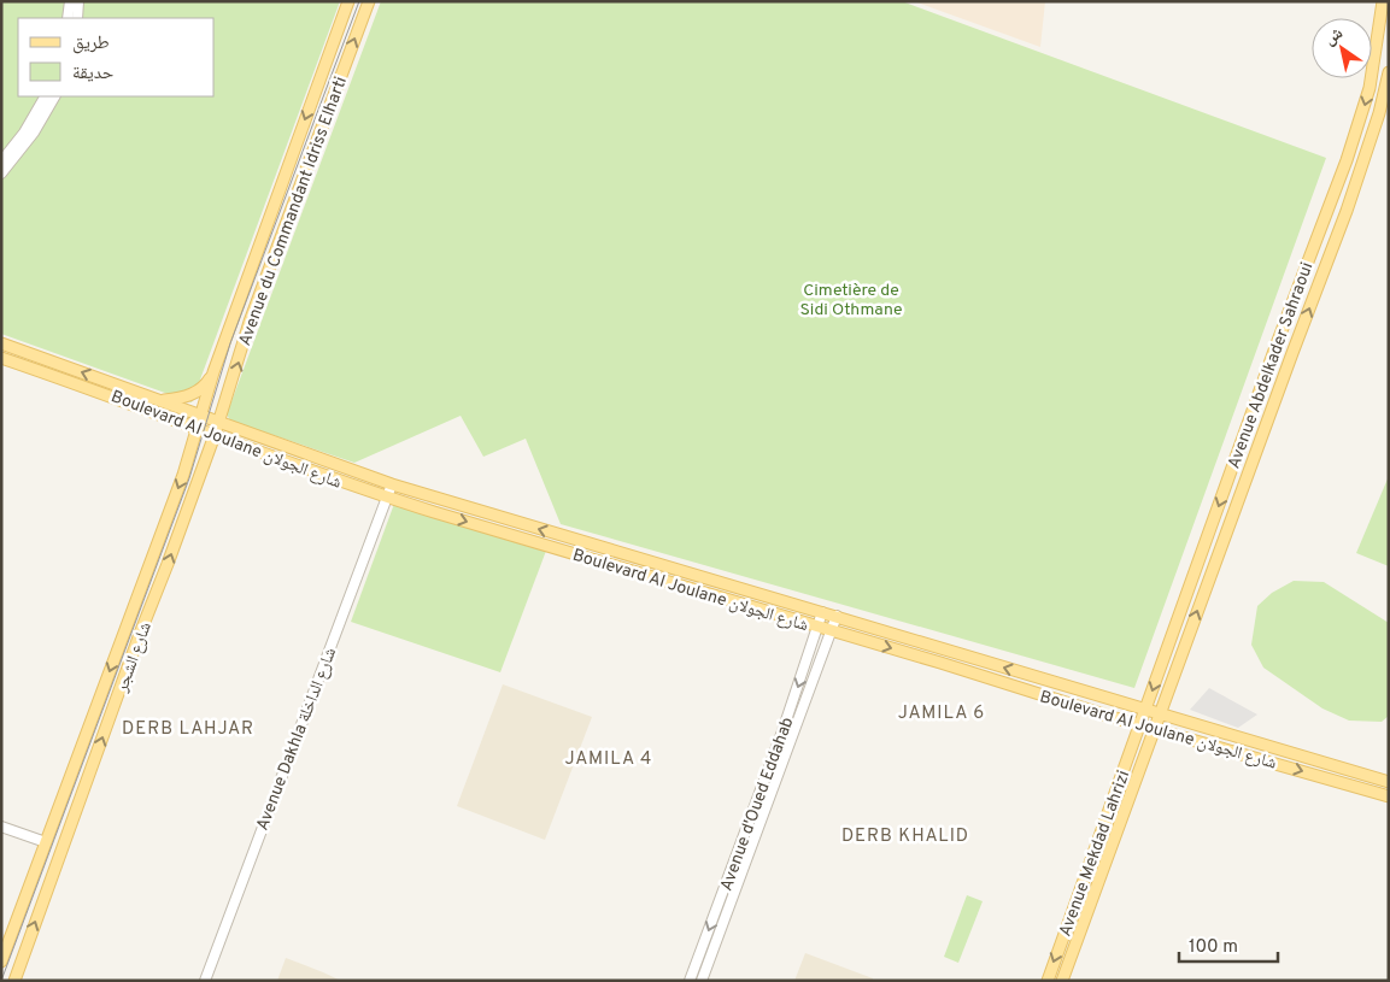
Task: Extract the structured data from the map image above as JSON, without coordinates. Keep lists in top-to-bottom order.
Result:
{
  "streets": {
    "main road": [
      "Avenue du Commandant Idriss Elharti",
      "Avenue Abdelkader Sahraoui",
      "Boulevard Al Joulane شارع الجولان",
      "شارع الشجر",
      "Avenue Mekdad Lahrizi"
    ],
    "street": ["Avenue Dakhla شارع الداخلة", "Avenue d'Oued Eddahab"]
  },
  "crossings": [
    ["Avenue du Commandant Idriss Elharti", "Boulevard Al Joulane شارع الجولان"],
    ["Avenue du Commandant Idriss Elharti", "شارع الشجر"],
    ["Avenue Abdelkader Sahraoui", "Boulevard Al Joulane شارع الجولان"],
    ["Avenue Abdelkader Sahraoui", "Avenue Mekdad Lahrizi"],
    ["Boulevard Al Joulane شارع الجولان", "شارع الشجر"],
    ["Boulevard Al Joulane شارع الجولان", "Avenue Dakhla شارع الداخلة"],
    ["Boulevard Al Joulane شارع الجولان", "Avenue d'Oued Eddahab"],
    ["Boulevard Al Joulane شارع الجولان", "Avenue Mekdad Lahrizi"]
  ],
  "districts": [
    "JAMILA 6",
    "DERB LAHJAR",
    "JAMILA 4",
    "DERB KHALID"
  ],
  "parks": ["Cimetière de Sidi Othmane"],
  "legend": ["طريق", "حديقة"],
  "scale_bar": "100 m",
  "north": "top left"
}
